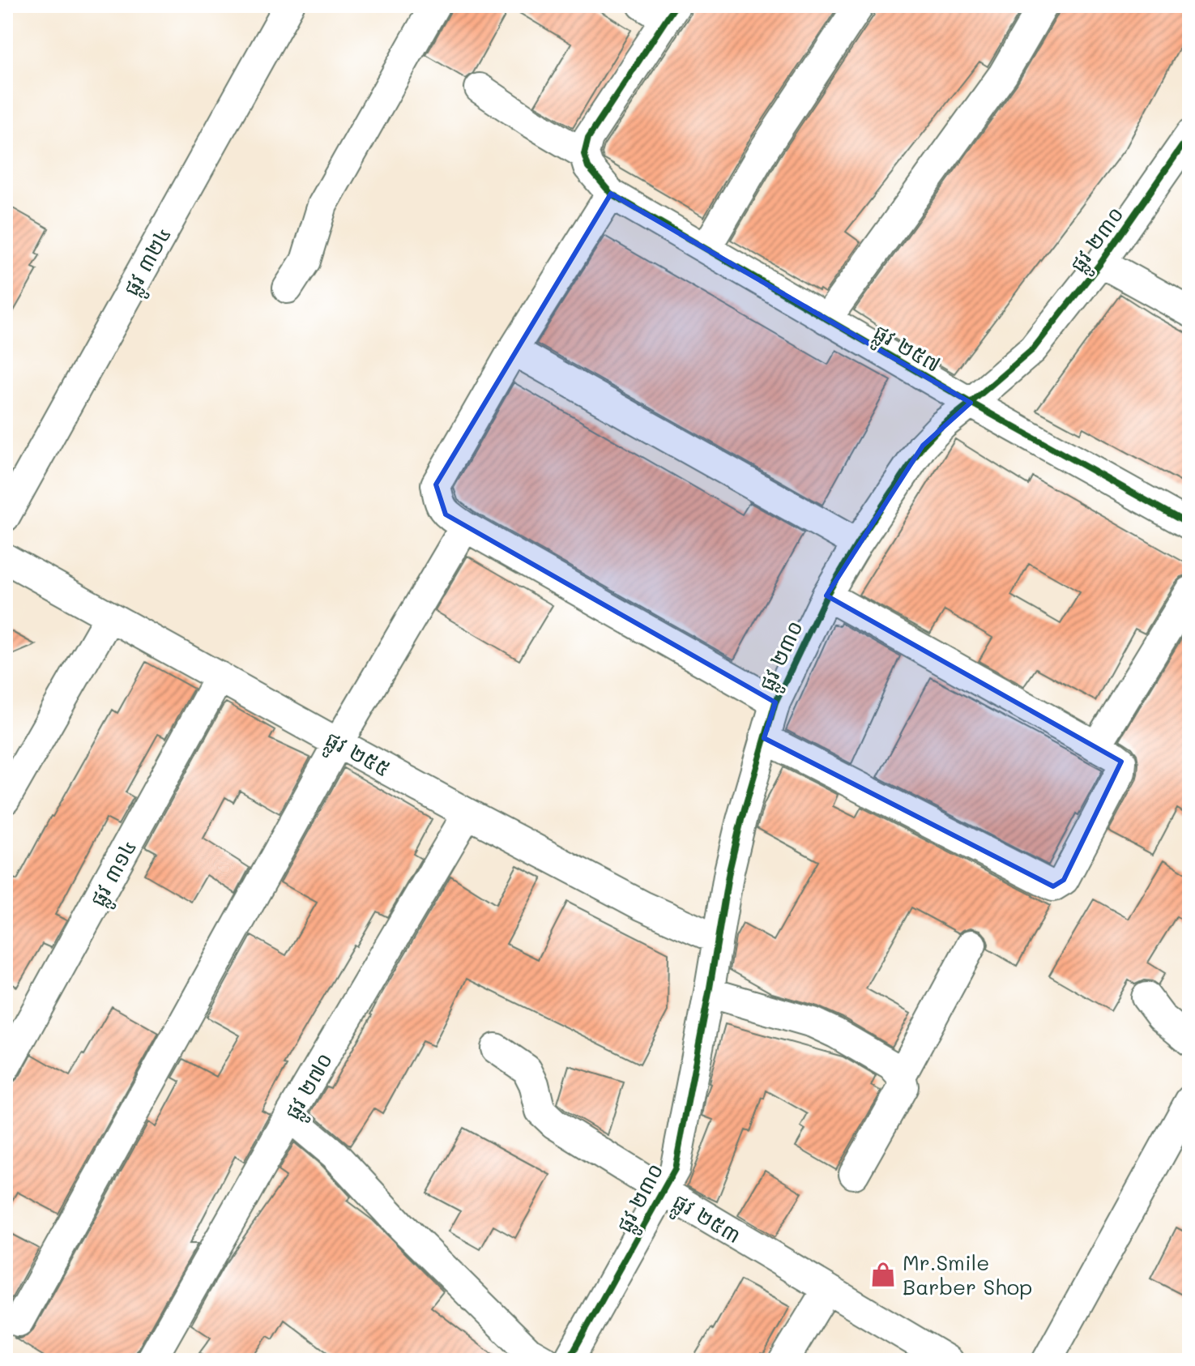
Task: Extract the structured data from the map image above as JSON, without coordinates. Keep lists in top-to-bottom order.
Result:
{
  "streets": {
    "street": [
      "ផ្លូវ ២៣០",
      "ផ្លូវ ៣២៤",
      "ផ្លូវ ២៥៧",
      "ផ្លូវ ២៥៥",
      "ផ្លូវ ៣១៤",
      "ផ្លូវ ២៧០",
      "ផ្លូវ ២៥៣"
    ]
  },
  "crossings": [
    ["ផ្លូវ ២៣០", "ផ្លូវ ២៥៧"],
    ["ផ្លូវ ២៣០", "ផ្លូវ ២៥៥"],
    ["ផ្លូវ ២៣០", "ផ្លូវ ២៥៣"],
    ["ផ្លូវ ២៥៥", "ផ្លូវ ៣១៤"],
    ["ផ្លូវ ២៥៥", "ផ្លូវ ២៧០"]
  ],
  "places": {
    "shop": ["Mr.Smile Barber Shop"]
  }
}
